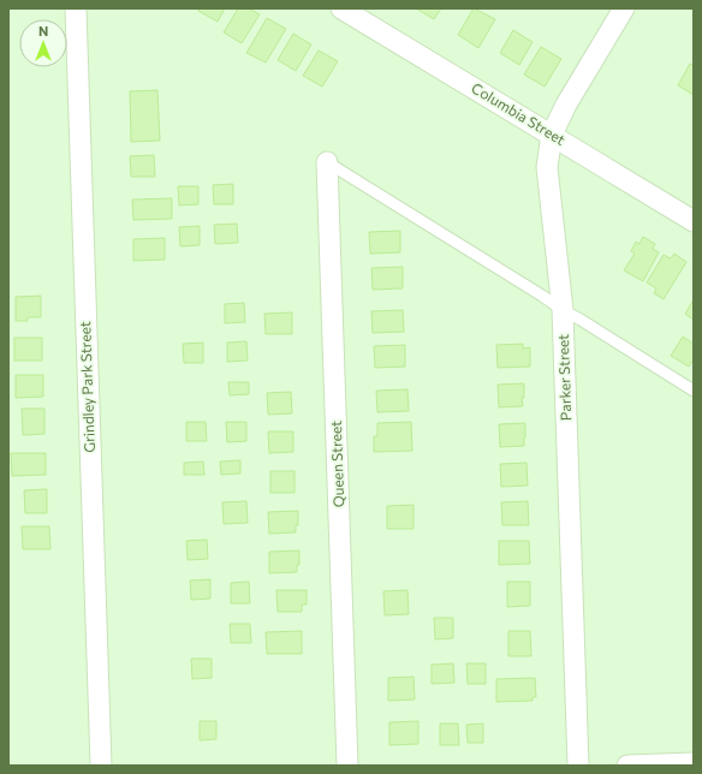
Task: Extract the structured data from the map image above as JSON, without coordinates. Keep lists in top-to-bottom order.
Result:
{
  "streets": {
    "street": [
      "Columbia Street",
      "Parker Street",
      "Grindley Park Street",
      "Queen Street"
    ]
  },
  "crossings": [
    ["Columbia Street", "Parker Street"]
  ],
  "north": "top"
}
